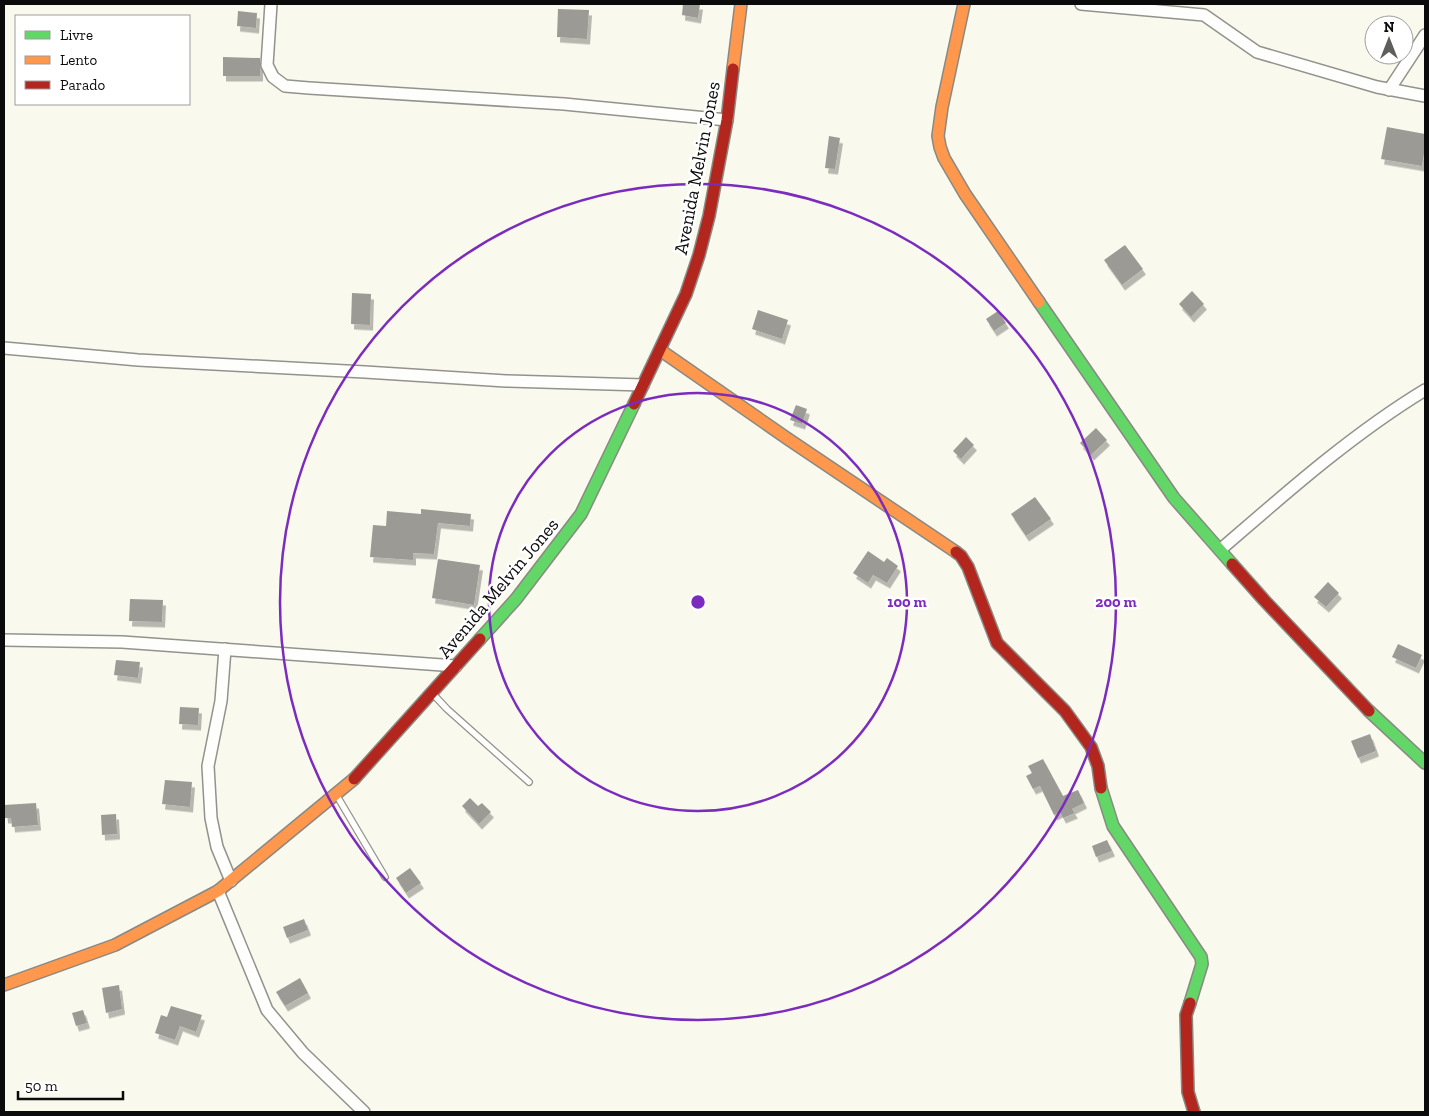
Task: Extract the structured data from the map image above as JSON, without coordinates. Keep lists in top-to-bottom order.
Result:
{
  "streets": {
    "street": ["Avenida Melvin Jones"]
  },
  "legend": ["Livre", "Lento", "Parado"],
  "scale_bar": "50 m",
  "north": "top",
  "rings": ["100 m", "200 m"]
}
